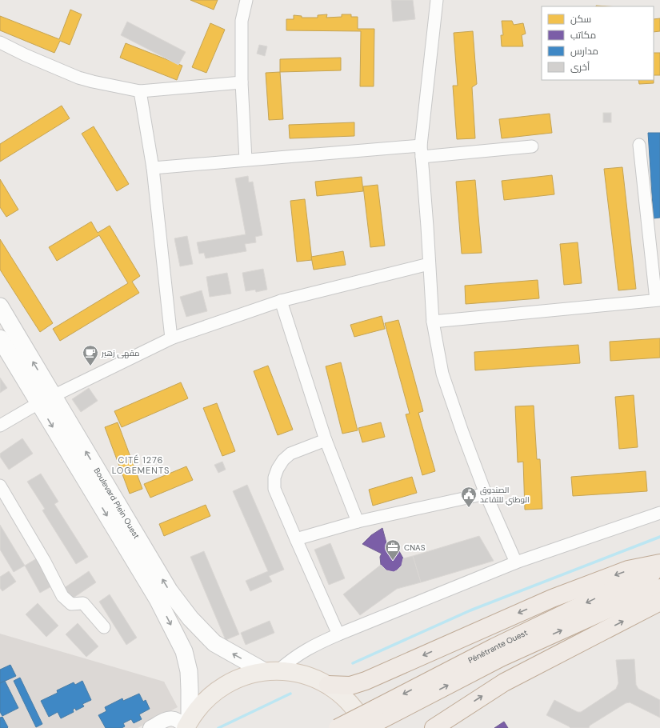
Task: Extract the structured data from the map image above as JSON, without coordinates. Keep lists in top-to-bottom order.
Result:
{
  "streets": {
    "highway": ["Pénétrante Ouest"],
    "main road": ["Boulevard Plein Ouest"]
  },
  "districts": ["CITÉ 1276 LOGEMENTS"],
  "places": {
    "cafe": ["مقهى زهير"],
    "public building": ["الصندوق الوطني للتقاعد"],
    "office": ["CNAS"]
  },
  "legend": [
    "سكن",
    "مكاتب",
    "مدارس",
    "أخرى"
  ]
}
